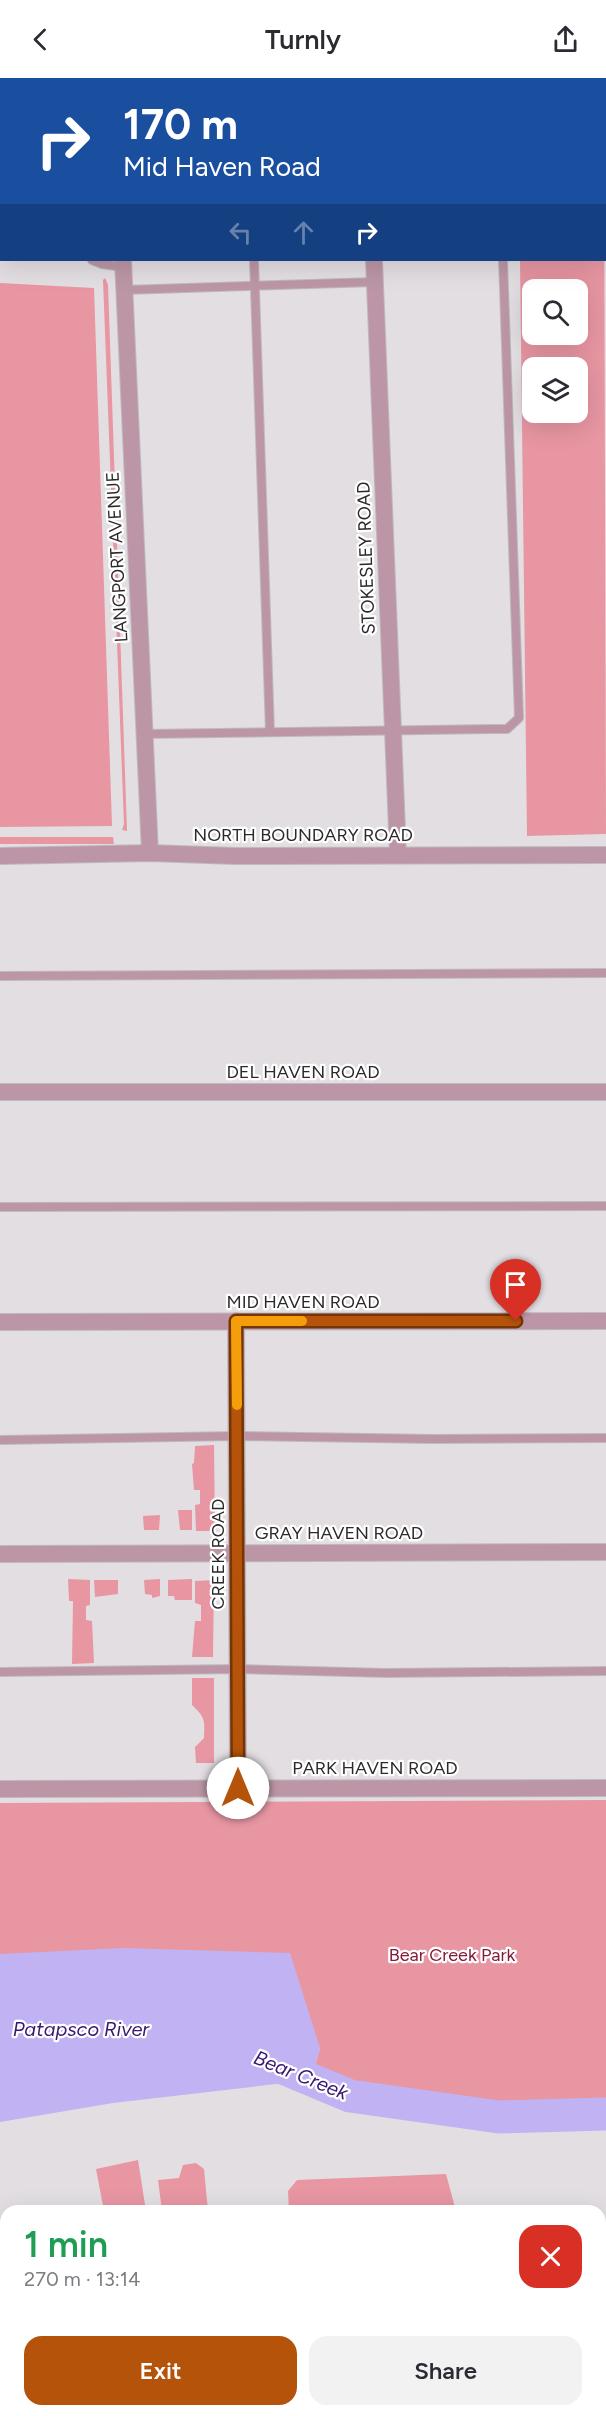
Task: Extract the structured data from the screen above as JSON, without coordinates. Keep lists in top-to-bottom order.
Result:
{
  "streets": {
    "street": [
      "LANGPORT AVENUE",
      "STOKESLEY ROAD",
      "NORTH BOUNDARY ROAD",
      "DEL HAVEN ROAD",
      "MID HAVEN ROAD",
      "GRAY HAVEN ROAD",
      "CREEK ROAD",
      "PARK HAVEN ROAD"
    ]
  },
  "crossings": [
    ["LANGPORT AVENUE", "NORTH BOUNDARY ROAD"],
    ["STOKESLEY ROAD", "NORTH BOUNDARY ROAD"],
    ["MID HAVEN ROAD", "CREEK ROAD"],
    ["GRAY HAVEN ROAD", "CREEK ROAD"],
    ["CREEK ROAD", "PARK HAVEN ROAD"]
  ],
  "water": ["Patapsco River", "Bear Creek"],
  "parks": ["Bear Creek Park"],
  "page": {
    "header": "Turnly",
    "turn": ["170 m", "Mid Haven Road"],
    "heading": ["1 min", "270 m · 13:14"],
    "buttons": ["Exit", "Share"]
  }
}
